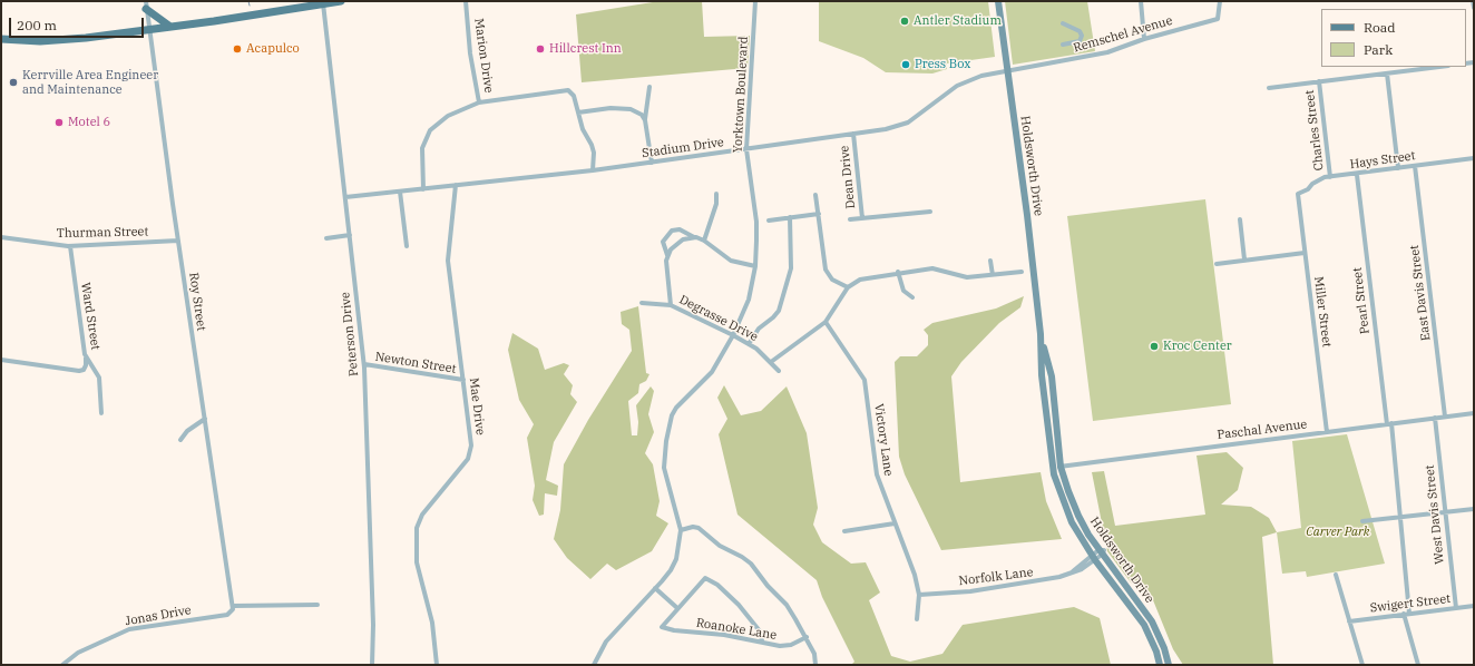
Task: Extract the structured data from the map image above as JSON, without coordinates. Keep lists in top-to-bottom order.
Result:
{
  "streets": {
    "main road": ["Holdsworth Drive"],
    "street": [
      "Remschel Avenue",
      "Marion Drive",
      "Yorktown Boulevard",
      "Charles Street",
      "Stadium Drive",
      "Hays Street",
      "Dean Drive",
      "Thurman Street",
      "East Davis Street",
      "Pearl Street",
      "Roy Street",
      "Miller Street",
      "Ward Street",
      "Degrasse Drive",
      "Peterson Drive",
      "Newton Street",
      "Mae Drive",
      "Paschal Avenue",
      "Victory Lane",
      "West Davis Street",
      "Norfolk Lane",
      "Swigert Street",
      "Jonas Drive",
      "Roanoke Lane"
    ]
  },
  "crossings": [
    ["Remschel Avenue", "Stadium Drive"],
    ["Remschel Avenue", "Holdsworth Drive"],
    ["Marion Drive", "Stadium Drive"],
    ["Yorktown Boulevard", "Stadium Drive"],
    ["Yorktown Boulevard", "Degrasse Drive"],
    ["Charles Street", "Hays Street"],
    ["Stadium Drive", "Holdsworth Drive"],
    ["Stadium Drive", "Dean Drive"],
    ["Stadium Drive", "Peterson Drive"],
    ["Stadium Drive", "Mae Drive"],
    ["Hays Street", "East Davis Street"],
    ["Hays Street", "Pearl Street"],
    ["Hays Street", "Miller Street"],
    ["Holdsworth Drive", "Paschal Avenue"],
    ["Holdsworth Drive", "Norfolk Lane"],
    ["Thurman Street", "Roy Street"],
    ["Thurman Street", "Ward Street"],
    ["East Davis Street", "Paschal Avenue"],
    ["Pearl Street", "Paschal Avenue"],
    ["Pearl Street", "Swigert Street"],
    ["Roy Street", "Jonas Drive"],
    ["Miller Street", "Paschal Avenue"],
    ["Peterson Drive", "Newton Street"],
    ["Newton Street", "Mae Drive"],
    ["Paschal Avenue", "West Davis Street"],
    ["Victory Lane", "Norfolk Lane"],
    ["West Davis Street", "Swigert Street"]
  ],
  "parks": ["Carver Park"],
  "places": [
    "Antler Stadium",
    "Acapulco",
    "Hillcrest Inn",
    "Press Box",
    "Kerrville Area Engineer and Maintenance",
    "Motel 6",
    "Kroc Center"
  ],
  "legend": ["Road", "Park"],
  "scale_bar": "200 m"
}
